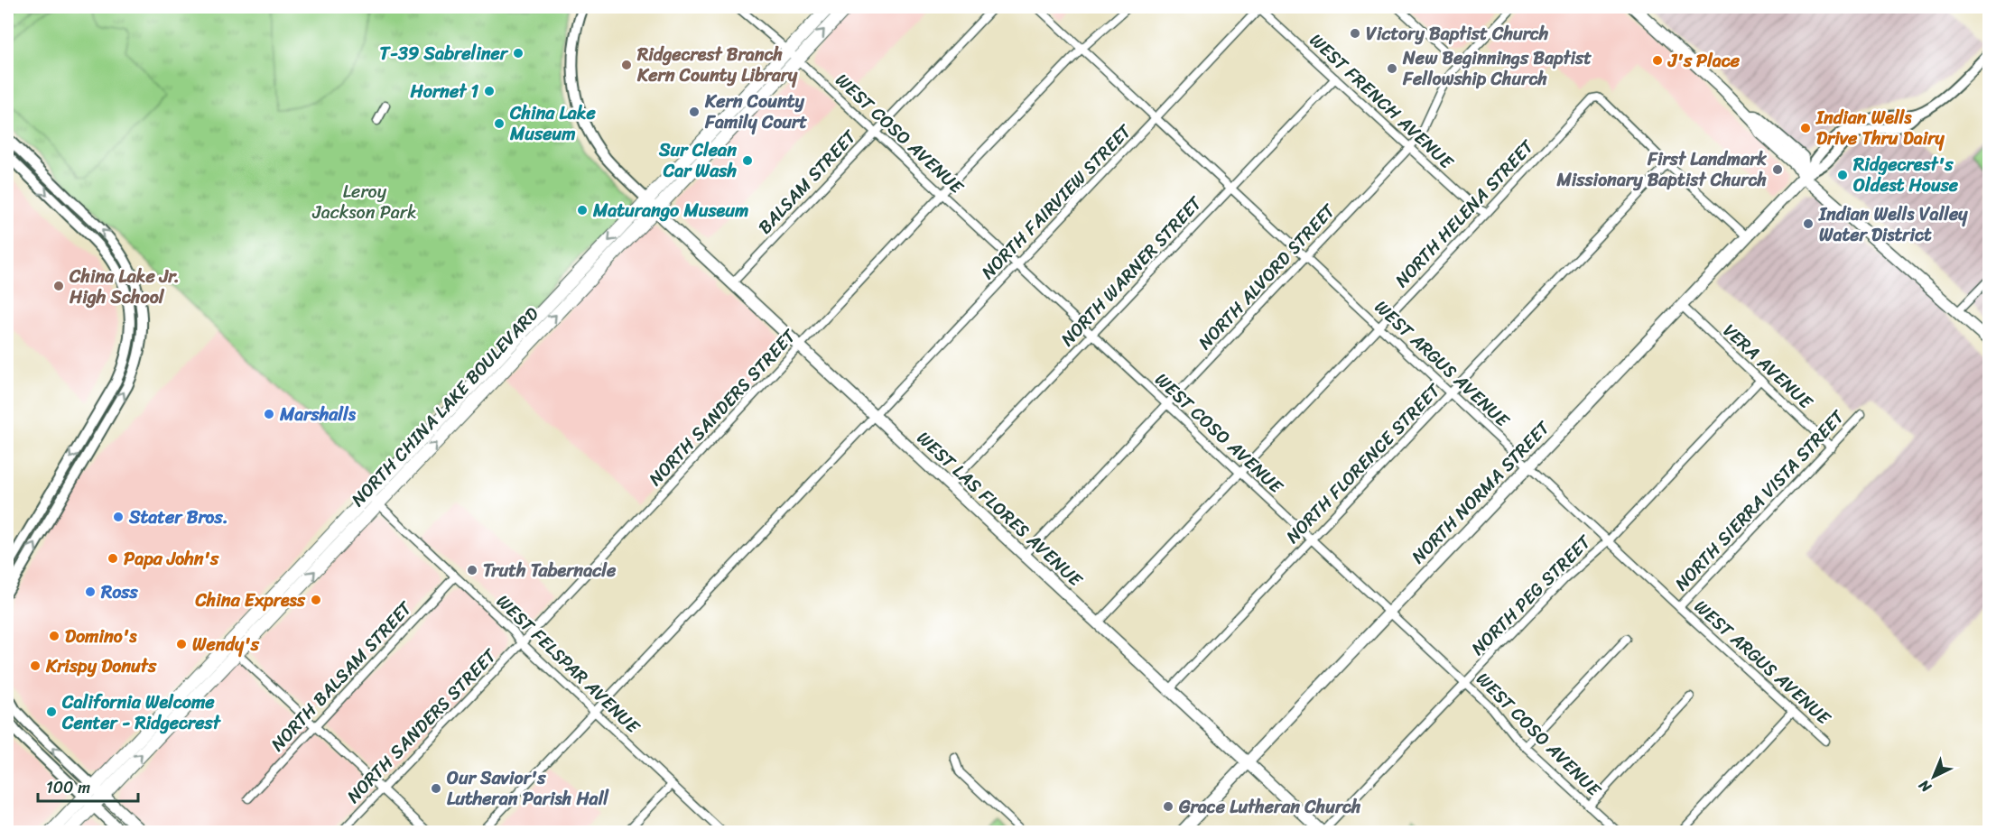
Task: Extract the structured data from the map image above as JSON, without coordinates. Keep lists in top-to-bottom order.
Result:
{
  "streets": {
    "main road": ["NORTH CHINA LAKE BOULEVARD", "NORTH NORMA STREET", "WEST LAS FLORES AVENUE"],
    "street": [
      "WEST FRENCH AVENUE",
      "WEST COSO AVENUE",
      "BALSAM STREET",
      "NORTH FAIRVIEW STREET",
      "NORTH HELENA STREET",
      "NORTH WARNER STREET",
      "NORTH ALVORD STREET",
      "WEST ARGUS AVENUE",
      "VERA AVENUE",
      "NORTH SANDERS STREET",
      "NORTH FLORENCE STREET",
      "NORTH SIERRA VISTA STREET",
      "NORTH PEG STREET",
      "WEST FELSPAR AVENUE",
      "NORTH BALSAM STREET"
    ]
  },
  "crossings": [
    ["WEST FRENCH AVENUE", "NORTH FAIRVIEW STREET"],
    ["WEST FRENCH AVENUE", "NORTH HELENA STREET"],
    ["WEST FRENCH AVENUE", "NORTH WARNER STREET"],
    ["WEST FRENCH AVENUE", "NORTH ALVORD STREET"],
    ["WEST COSO AVENUE", "BALSAM STREET"],
    ["WEST COSO AVENUE", "NORTH FAIRVIEW STREET"],
    ["WEST COSO AVENUE", "NORTH HELENA STREET"],
    ["WEST COSO AVENUE", "NORTH WARNER STREET"],
    ["WEST COSO AVENUE", "NORTH ALVORD STREET"],
    ["WEST COSO AVENUE", "NORTH CHINA LAKE BOULEVARD"],
    ["WEST COSO AVENUE", "NORTH SANDERS STREET"],
    ["WEST COSO AVENUE", "NORTH FLORENCE STREET"],
    ["WEST COSO AVENUE", "NORTH NORMA STREET"],
    ["WEST COSO AVENUE", "NORTH PEG STREET"],
    ["BALSAM STREET", "WEST LAS FLORES AVENUE"],
    ["NORTH FAIRVIEW STREET", "WEST ARGUS AVENUE"],
    ["NORTH FAIRVIEW STREET", "WEST LAS FLORES AVENUE"],
    ["NORTH FAIRVIEW STREET", "WEST FELSPAR AVENUE"],
    ["NORTH HELENA STREET", "WEST ARGUS AVENUE"],
    ["NORTH HELENA STREET", "NORTH FLORENCE STREET"],
    ["NORTH HELENA STREET", "WEST LAS FLORES AVENUE"],
    ["NORTH WARNER STREET", "WEST ARGUS AVENUE"],
    ["NORTH WARNER STREET", "WEST LAS FLORES AVENUE"],
    ["NORTH ALVORD STREET", "WEST ARGUS AVENUE"],
    ["NORTH ALVORD STREET", "WEST LAS FLORES AVENUE"],
    ["WEST ARGUS AVENUE", "NORTH SANDERS STREET"],
    ["WEST ARGUS AVENUE", "NORTH FLORENCE STREET"],
    ["WEST ARGUS AVENUE", "NORTH NORMA STREET"],
    ["WEST ARGUS AVENUE", "NORTH SIERRA VISTA STREET"],
    ["WEST ARGUS AVENUE", "NORTH PEG STREET"],
    ["VERA AVENUE", "NORTH NORMA STREET"],
    ["VERA AVENUE", "NORTH SIERRA VISTA STREET"],
    ["VERA AVENUE", "NORTH PEG STREET"],
    ["NORTH CHINA LAKE BOULEVARD", "WEST LAS FLORES AVENUE"],
    ["NORTH CHINA LAKE BOULEVARD", "WEST FELSPAR AVENUE"],
    ["NORTH SANDERS STREET", "WEST LAS FLORES AVENUE"],
    ["NORTH SANDERS STREET", "WEST FELSPAR AVENUE"],
    ["NORTH FLORENCE STREET", "WEST LAS FLORES AVENUE"],
    ["NORTH NORMA STREET", "WEST LAS FLORES AVENUE"],
    ["WEST LAS FLORES AVENUE", "NORTH PEG STREET"],
    ["WEST FELSPAR AVENUE", "NORTH BALSAM STREET"]
  ],
  "parks": ["Leroy Jackson Park"],
  "places": [
    "Victory Baptist Church",
    "T-39 Sabreliner",
    "J's Place",
    "Ridgecrest Branch Kern County Library",
    "New Beginnings Baptist Fellowship Church",
    "Hornet 1",
    "Kern County Family Court",
    "China Lake Museum",
    "Indian Wells Drive Thru Dairy",
    "Sur Clean Car Wash",
    "First Landmark Missionary Baptist Church",
    "Ridgecrest's Oldest House",
    "Maturango Museum",
    "Indian Wells Valley Water District",
    "China Lake Jr. High School",
    "Marshalls",
    "Stater Bros.",
    "Papa John's",
    "Truth Tabernacle",
    "Ross",
    "China Express",
    "Domino's",
    "Wendy's",
    "Krispy Donuts",
    "California Welcome Center - Ridgecrest",
    "Our Savior's Lutheran Parish Hall",
    "Grace Lutheran Church"
  ],
  "scale_bar": "100 m",
  "north": "bottom left"
}
